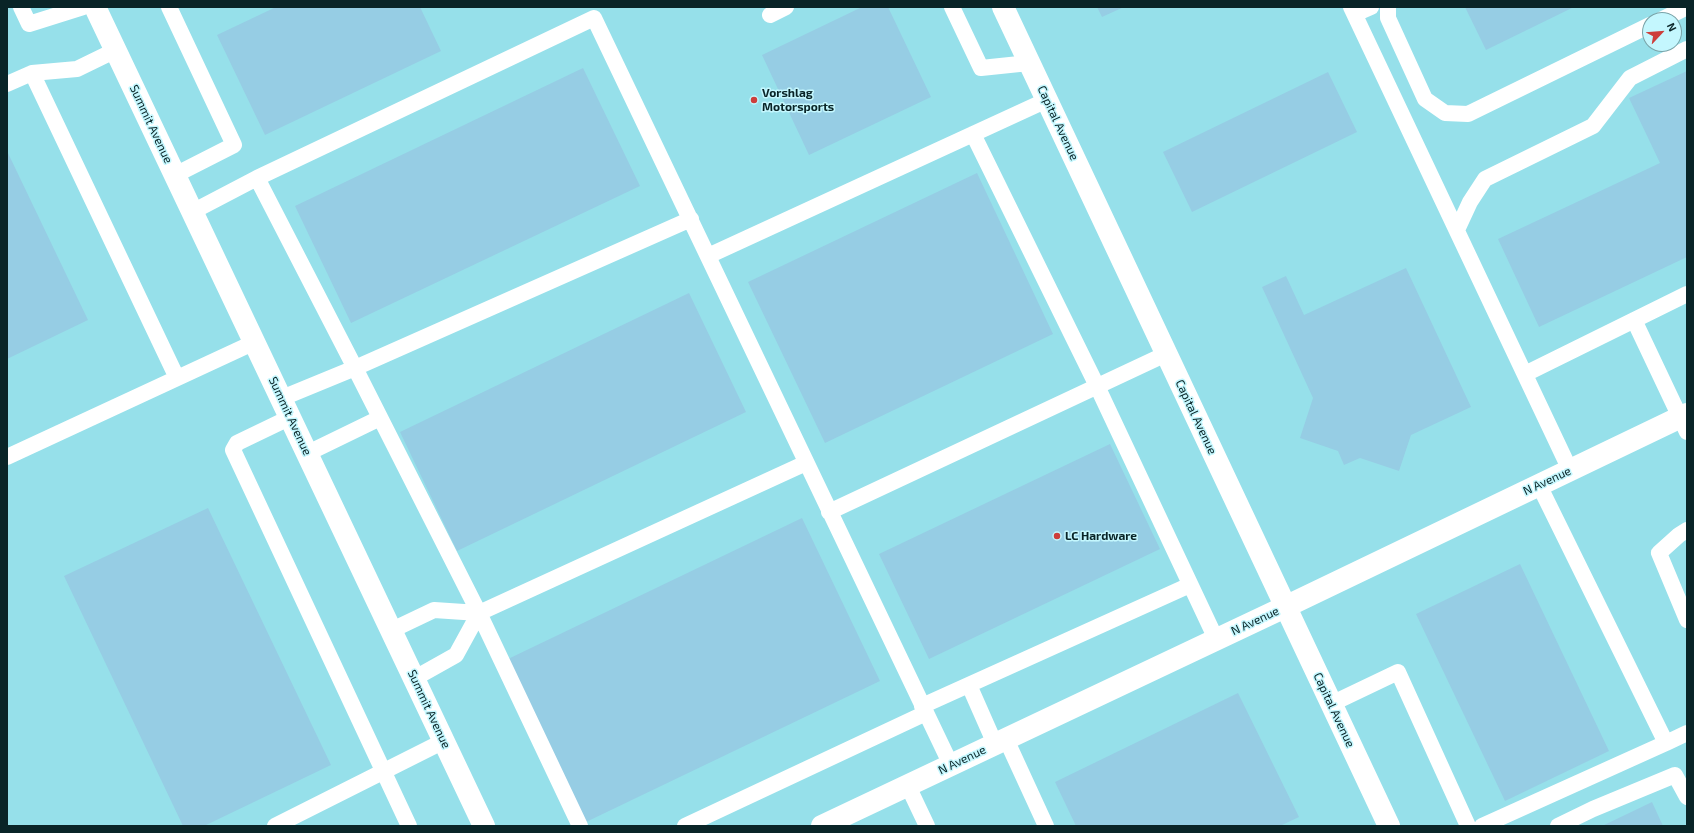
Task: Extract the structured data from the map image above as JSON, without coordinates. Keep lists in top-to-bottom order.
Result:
{
  "streets": {
    "street": ["Capital Avenue", "Summit Avenue", "N Avenue"]
  },
  "crossings": [
    ["Capital Avenue", "N Avenue"]
  ],
  "places": ["Vorshlag Motorsports", "LC Hardware"],
  "north": "top right"
}
